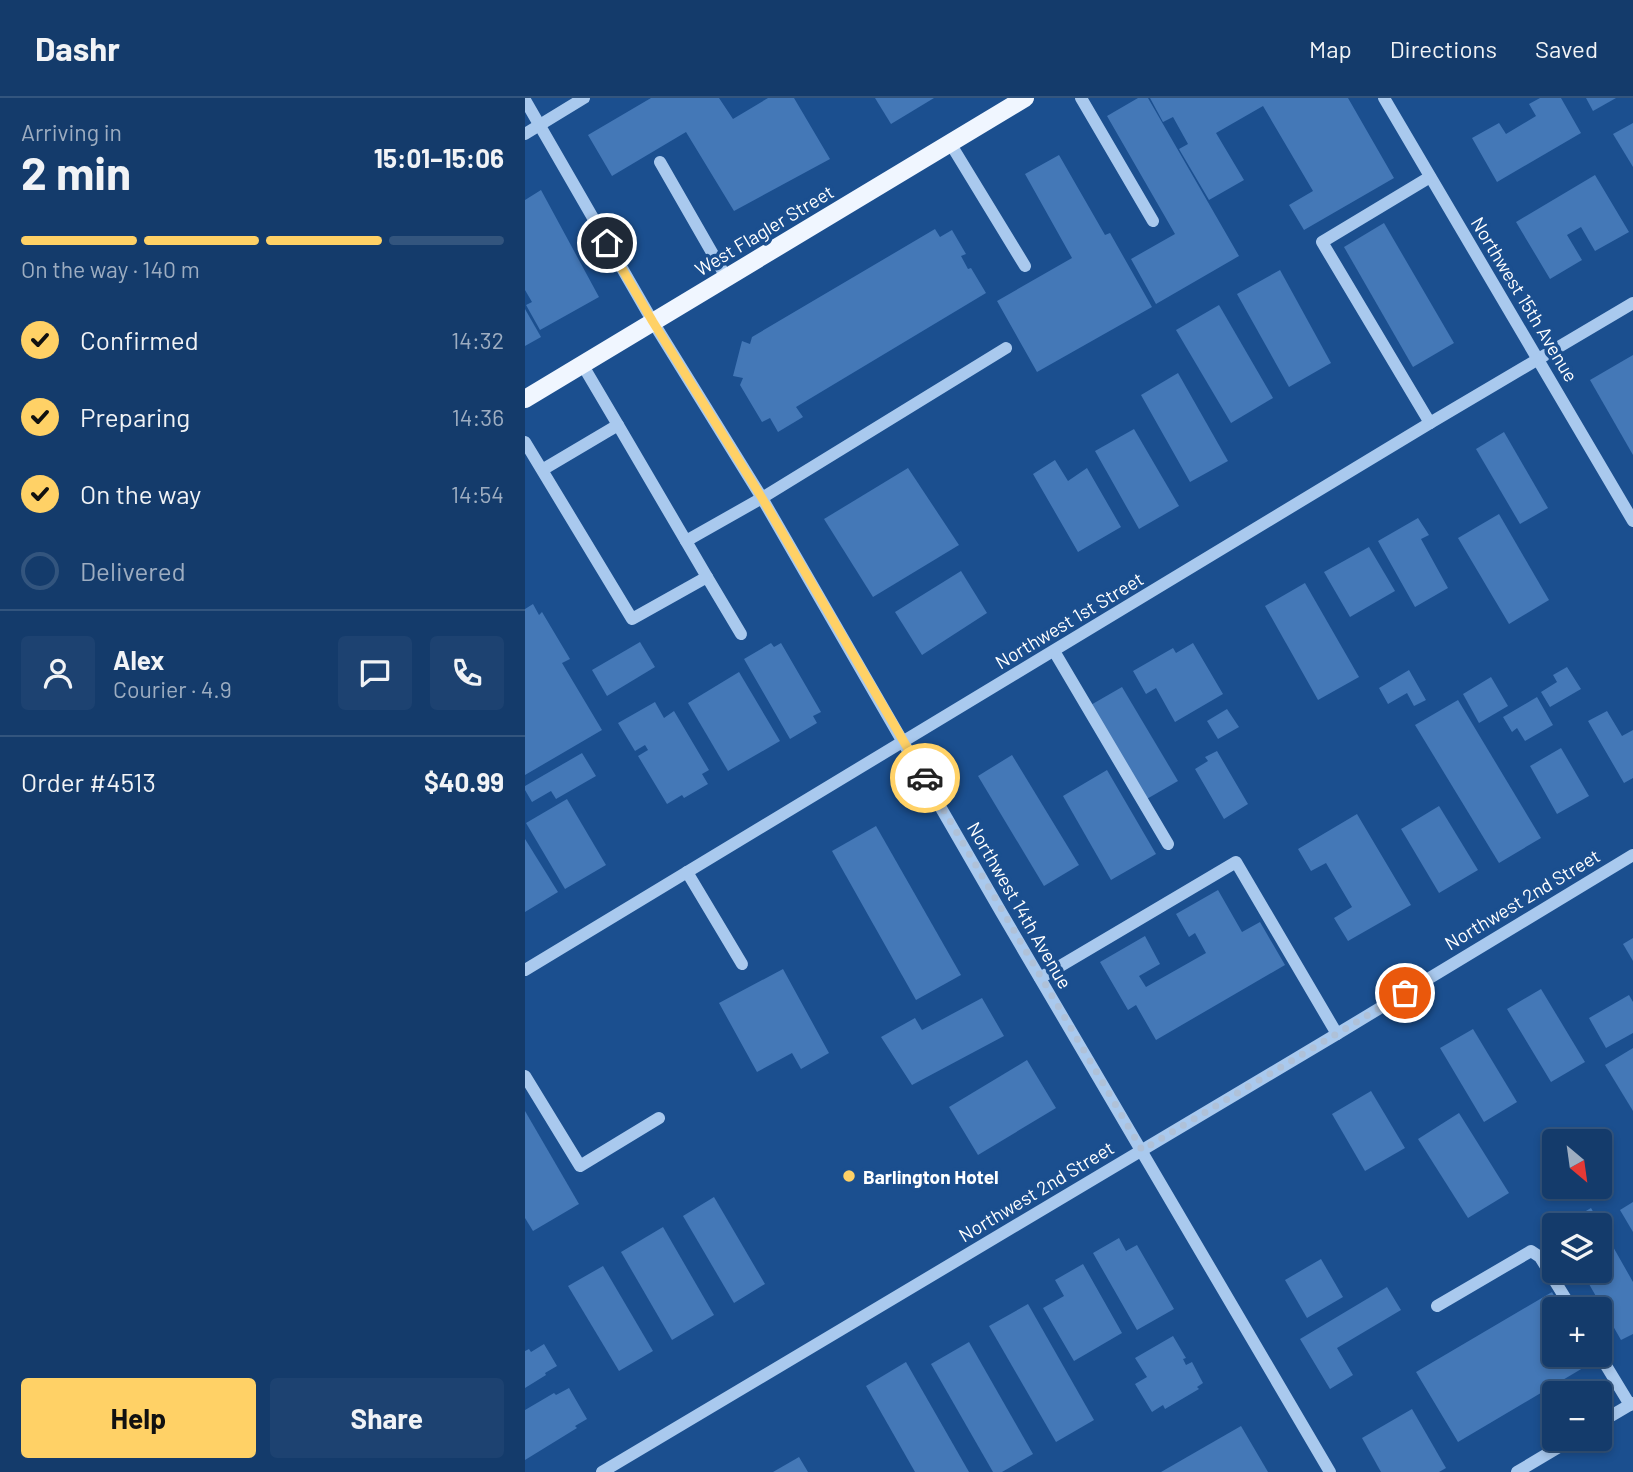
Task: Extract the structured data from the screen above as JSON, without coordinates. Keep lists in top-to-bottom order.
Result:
{
  "streets": {
    "main road": ["West Flagler Street"],
    "street": [
      "Northwest 15th Avenue",
      "Northwest 1st Street",
      "Northwest 2nd Street",
      "Northwest 14th Avenue"
    ]
  },
  "crossings": [
    ["West Flagler Street", "Northwest 14th Avenue"],
    ["Northwest 15th Avenue", "Northwest 1st Street"],
    ["Northwest 1st Street", "Northwest 14th Avenue"],
    ["Northwest 2nd Street", "Northwest 14th Avenue"]
  ],
  "places": ["Barlington Hotel"],
  "north": "bottom right",
  "page": {
    "header": "Dashr",
    "nav": ["Map", "Directions", "Saved"],
    "heading": ["2 min", "Arriving in", "15:01–15:06"],
    "panel": [
      "Alex",
      "Courier · 4.9",
      "Order #4513",
      "$40.99"
    ],
    "bar": "On the way · 140 m",
    "list": [
      ["Confirmed", "14:32"],
      ["Preparing", "14:36"],
      ["On the way", "14:54"],
      "Delivered"
    ],
    "map_buttons": ["+", "−"],
    "buttons": ["Help", "Share"]
  }
}
